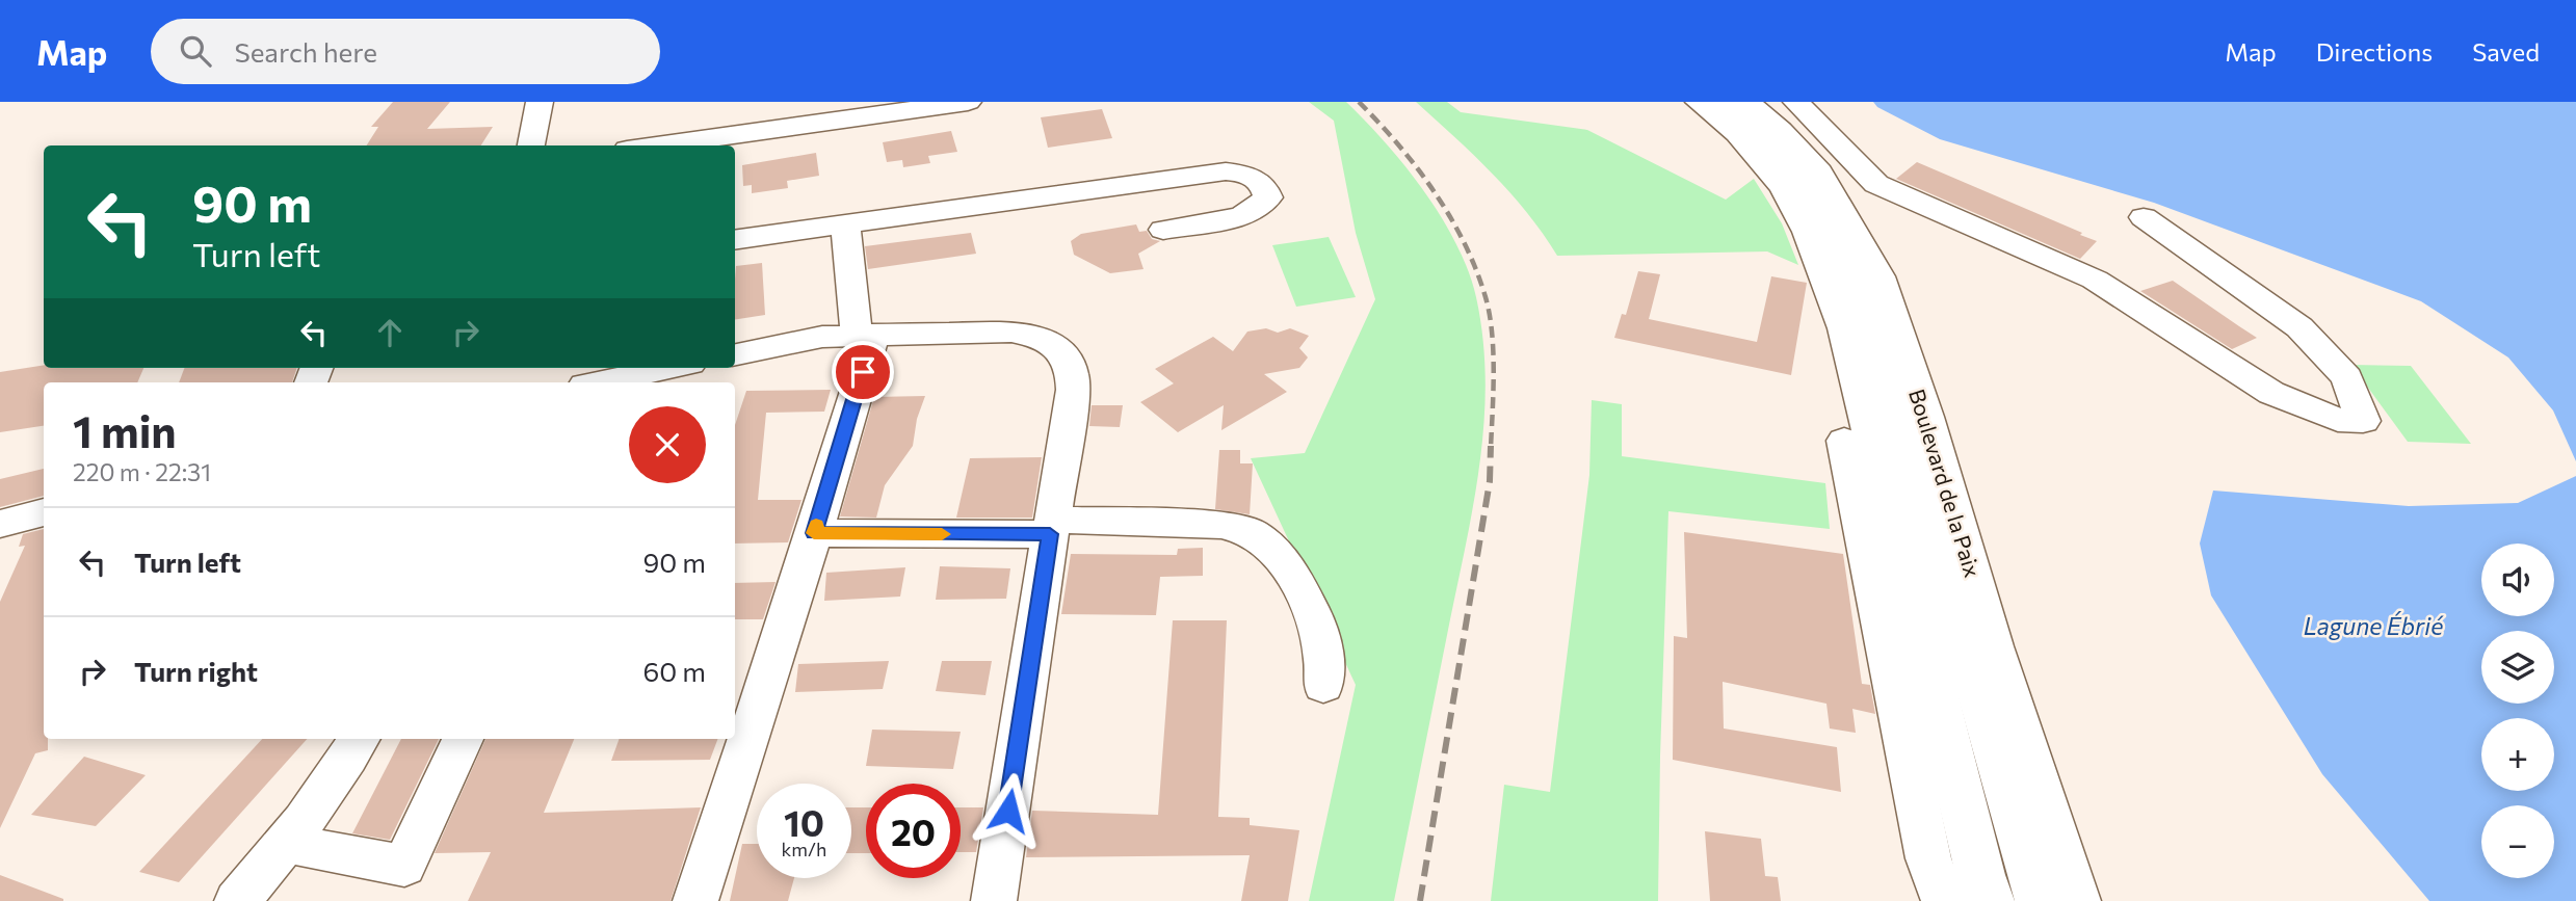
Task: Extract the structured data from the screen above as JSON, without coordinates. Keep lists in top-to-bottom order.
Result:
{
  "streets": {
    "main road": ["Boulevard de la Paix"]
  },
  "water": ["Lagune Ébrié"],
  "page": {
    "header": "Map",
    "search": "Search here",
    "nav": ["Map", "Directions", "Saved"],
    "turn": ["90 m", "Turn left"],
    "heading": ["1 min", "220 m · 22:31"],
    "list": [
      {
        "name": "Turn left",
        "value": "90 m"
      },
      {
        "name": "Turn right",
        "value": "60 m"
      }
    ],
    "map_buttons": ["+", "−"],
    "speed": "10 km/h",
    "limit": "20"
  }
}
